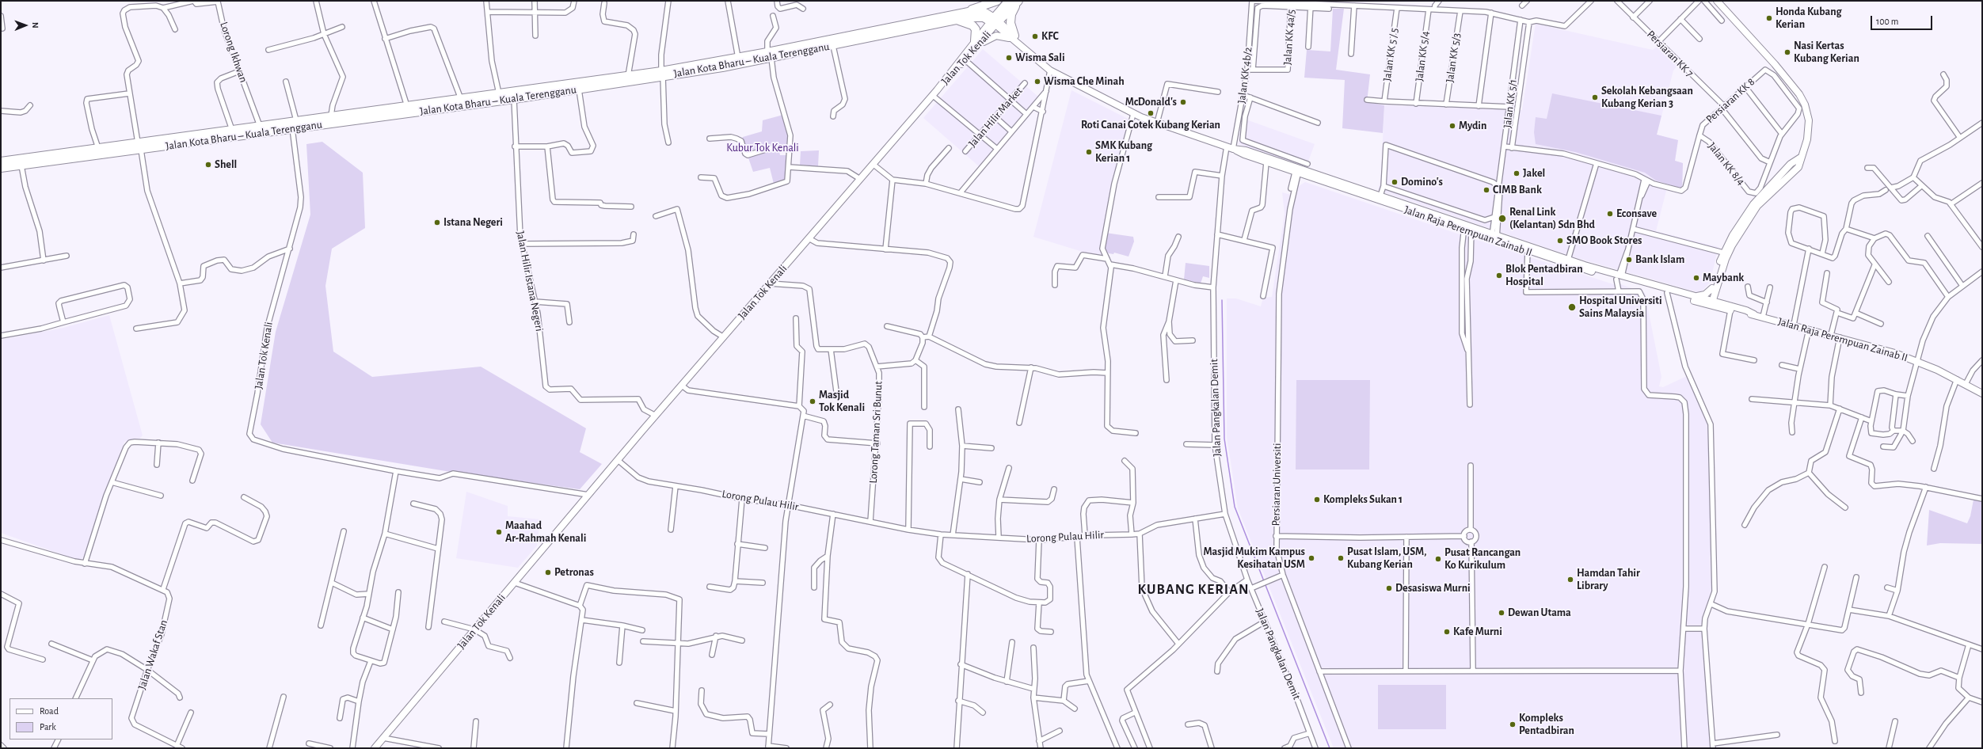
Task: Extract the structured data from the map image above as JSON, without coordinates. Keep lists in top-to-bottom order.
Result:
{
  "streets": {
    "highway": ["Jalan Kota Bharu – Kuala Terengganu"],
    "main road": ["Jalan Tok Kenali", "Jalan Raja Perempuan Zainab II"],
    "street": [
      "Jalan KK 4a/5",
      "Lorong Ikhwan",
      "Persiaran KK 7",
      "Jalan KK 5 / 5",
      "Jalan KK 5/4",
      "Jalan KK 5/3",
      "Jalan KK 4b/2",
      "Persiaran KK 8",
      "Jalan KK 5/1",
      "Jalan Hilir Market",
      "Jalan KK 8/4",
      "Jalan Hilir Istana Negeri",
      "Jalan Pangkalan Demit",
      "Lorong Taman Sri Bunut",
      "Persiaran Universiti",
      "Lorong Pulau Hilir",
      "Jalan Wakaf Stan"
    ]
  },
  "crossings": [
    ["Jalan KK 4a/5", "Jalan KK 4b/2"],
    ["Lorong Ikhwan", "Jalan Kota Bharu – Kuala Terengganu"],
    ["Persiaran KK 7", "Persiaran KK 8"],
    ["Persiaran KK 7", "Jalan KK 8/4"],
    ["Jalan Tok Kenali", "Jalan Kota Bharu – Kuala Terengganu"],
    ["Jalan Tok Kenali", "Jalan Raja Perempuan Zainab II"],
    ["Jalan Tok Kenali", "Jalan Hilir Istana Negeri"],
    ["Jalan Tok Kenali", "Lorong Taman Sri Bunut"],
    ["Jalan Tok Kenali", "Lorong Pulau Hilir"],
    ["Jalan Kota Bharu – Kuala Terengganu", "Jalan Raja Perempuan Zainab II"],
    ["Jalan Kota Bharu – Kuala Terengganu", "Jalan Hilir Istana Negeri"],
    ["Jalan KK 4b/2", "Jalan Raja Perempuan Zainab II"],
    ["Jalan KK 4b/2", "Jalan Pangkalan Demit"],
    ["Persiaran KK 8", "Jalan KK 8/4"],
    ["Jalan KK 5/1", "Jalan Raja Perempuan Zainab II"],
    ["Jalan Raja Perempuan Zainab II", "Jalan Pangkalan Demit"],
    ["Jalan Raja Perempuan Zainab II", "Persiaran Universiti"],
    ["Jalan Pangkalan Demit", "Lorong Pulau Hilir"],
    ["Lorong Taman Sri Bunut", "Lorong Pulau Hilir"]
  ],
  "districts": ["KUBANG KERIAN"],
  "parks": ["Kubur Tok Kenali"],
  "places": [
    "Honda Kubang Kerian",
    "KFC",
    "Nasi Kertas Kubang Kerian",
    "Wisma Sali",
    "Wisma Che Minah",
    "Sekolah Kebangsaan Kubang Kerian 3",
    "McDonald's",
    "Roti Canai Cotek Kubang Kerian",
    "Mydin",
    "SMK Kubang Kerian 1",
    "Shell",
    "Jakel",
    "Domino's",
    "CIMB Bank",
    "Econsave",
    "Renal Link (Kelantan) Sdn Bhd",
    "Istana Negeri",
    "SMO Book Stores",
    "Bank Islam",
    "Blok Pentadbiran Hospital",
    "Maybank",
    "Hospital Universiti Sains Malaysia",
    "Masjid Tok Kenali",
    "Kompleks Sukan 1",
    "Maahad Ar-Rahmah Kenali",
    "Masjid Mukim Kampus Kesihatan USM",
    "Pusat Islam, USM, Kubang Kerian",
    "Pusat Rancangan Ko Kurikulum",
    "Petronas",
    "Hamdan Tahir Library",
    "Desasiswa Murni",
    "Dewan Utama",
    "Kafe Murni",
    "Kompleks Pentadbiran"
  ],
  "legend": ["Road", "Park"],
  "scale_bar": "100 m",
  "north": "right"
}
